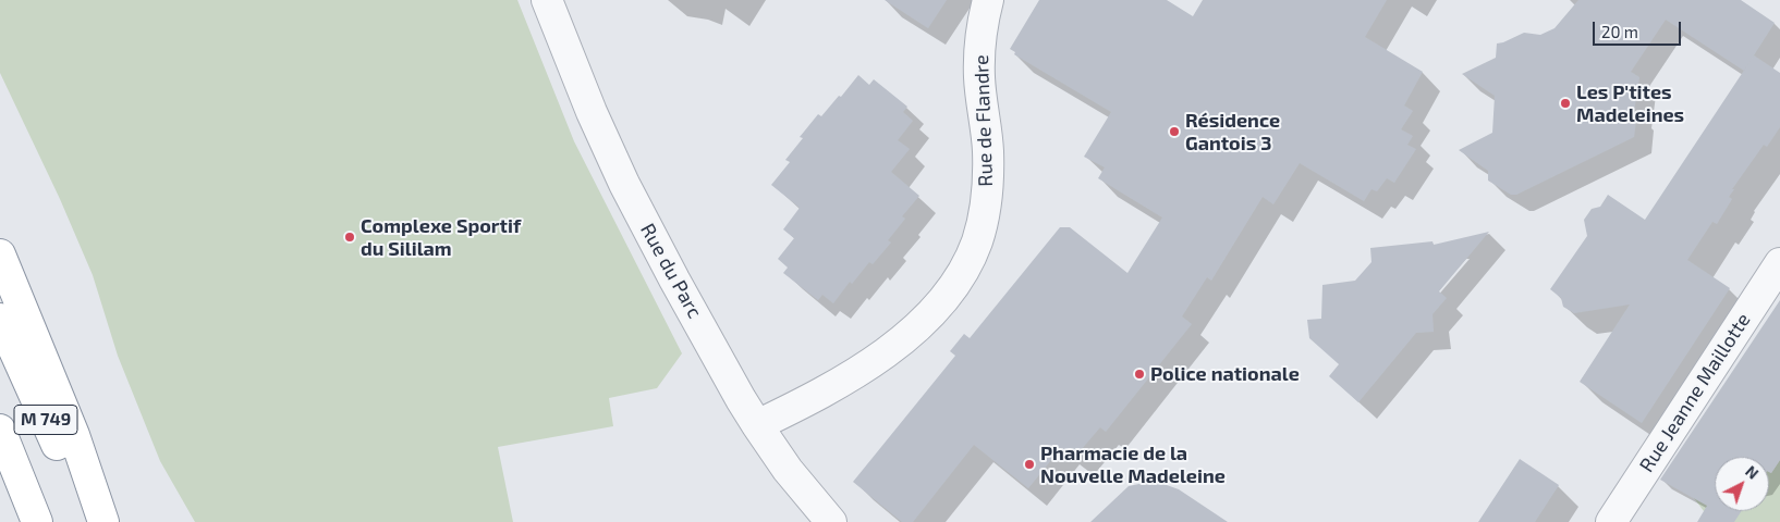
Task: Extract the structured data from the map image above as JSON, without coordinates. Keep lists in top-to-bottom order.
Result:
{
  "streets": {
    "highway": ["M 749"],
    "street": ["Rue de Flandre", "Rue du Parc", "Rue Jeanne Maillotte"]
  },
  "crossings": [
    ["Rue de Flandre", "Rue du Parc"]
  ],
  "places": [
    "Les P'tites Madeleines",
    "Résidence Gantois 3",
    "Complexe Sportif du Sililam",
    "Police nationale",
    "Pharmacie de la Nouvelle Madeleine"
  ],
  "scale_bar": "20 m",
  "north": "top right"
}
